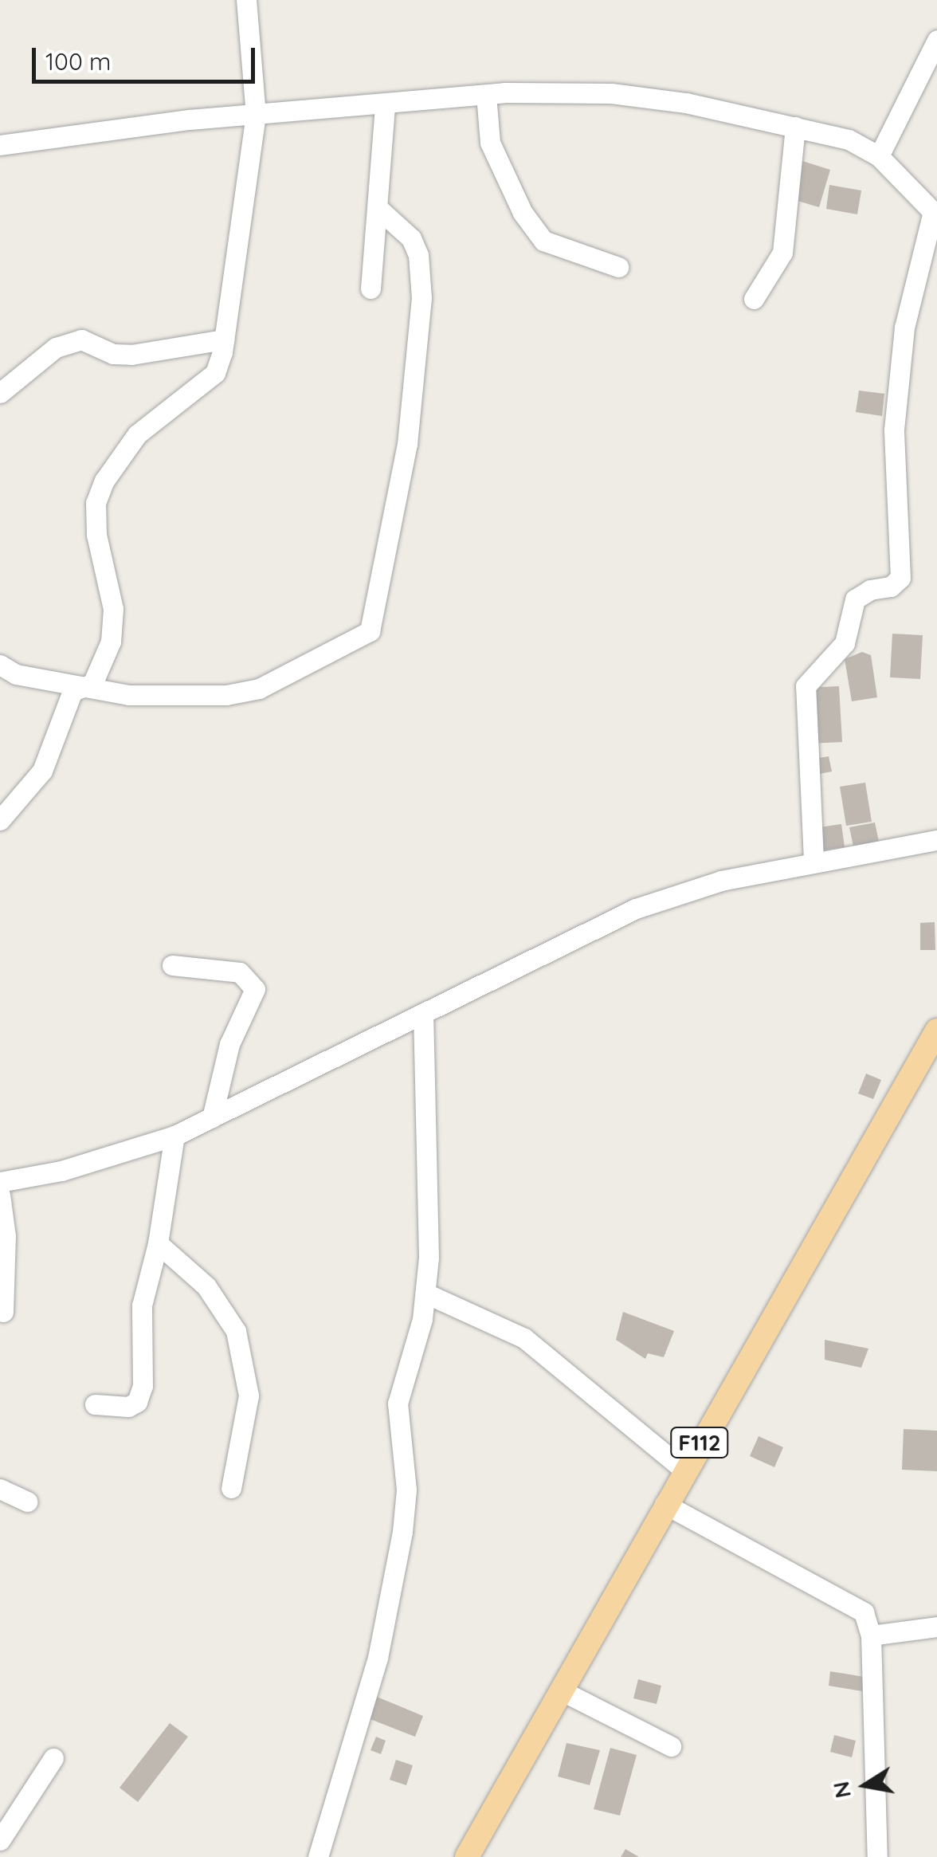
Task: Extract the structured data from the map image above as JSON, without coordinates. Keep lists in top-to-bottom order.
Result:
{
  "streets": {
    "main road": ["F112"]
  },
  "scale_bar": "100 m",
  "north": "left"
}
